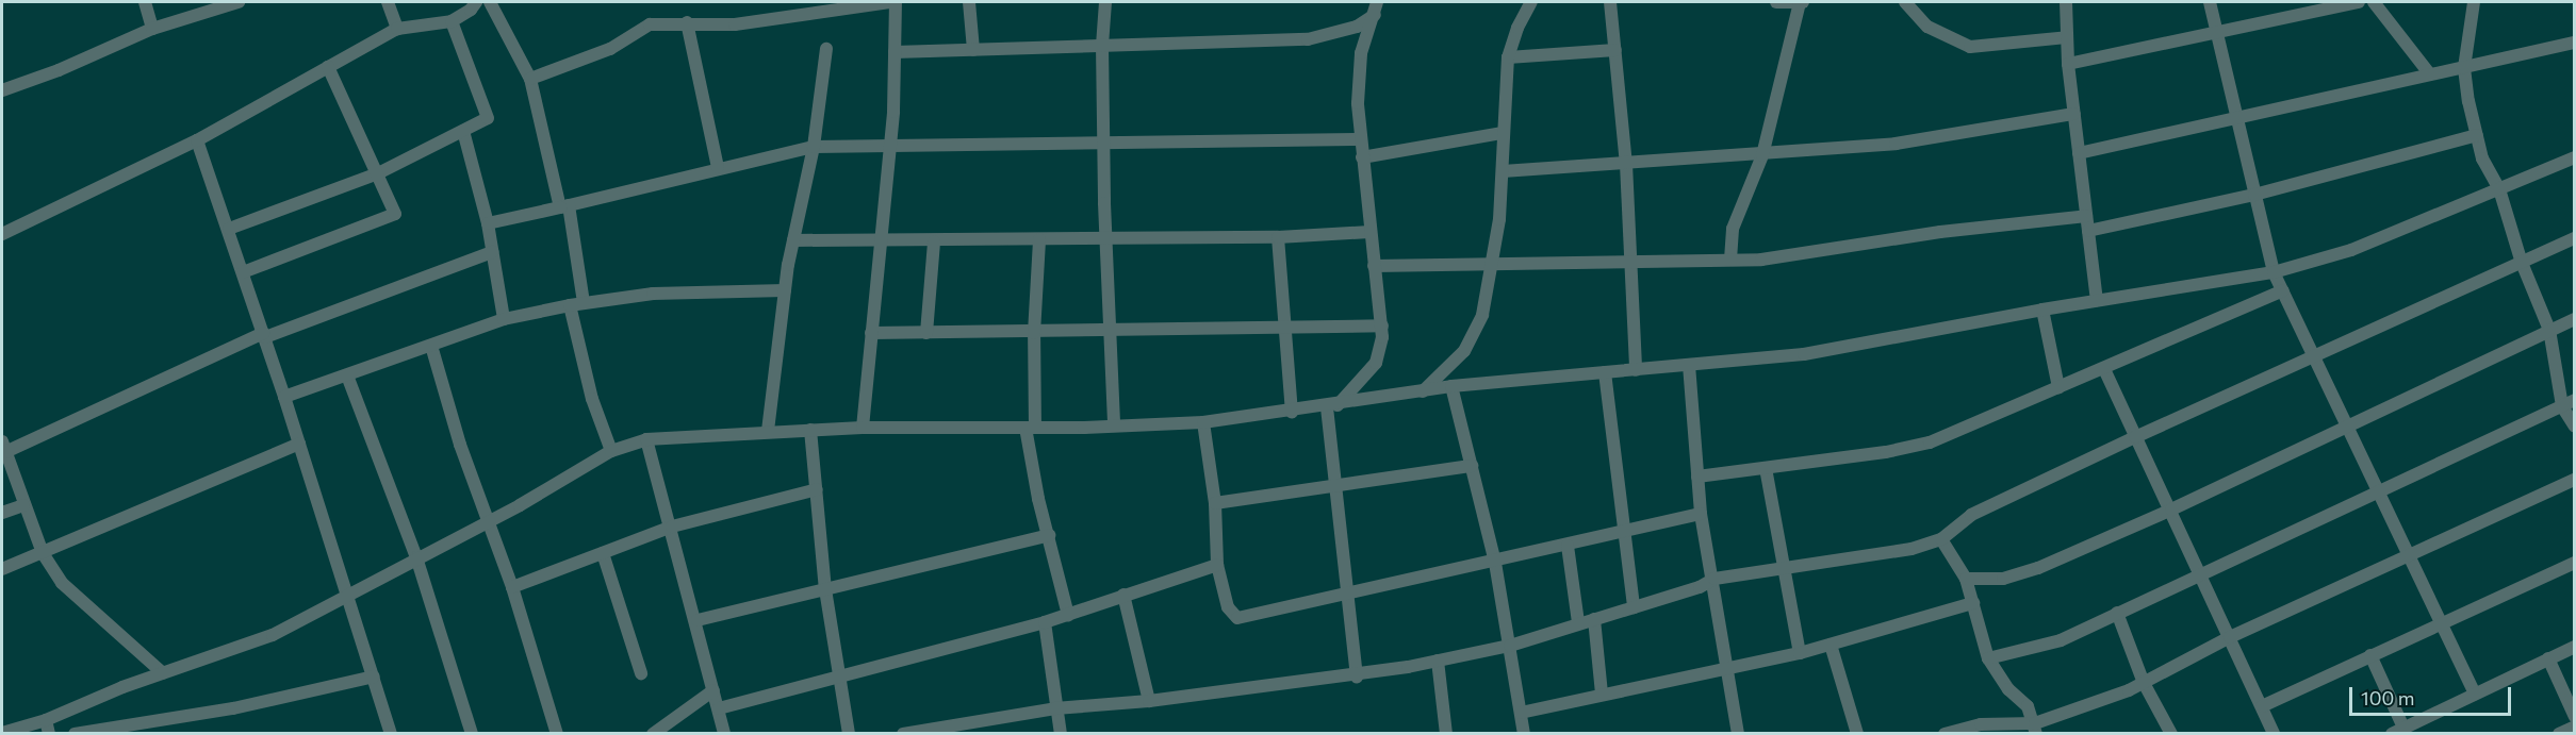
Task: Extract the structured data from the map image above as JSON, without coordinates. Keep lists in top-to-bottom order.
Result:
{
  "scale_bar": "100 m"
}
